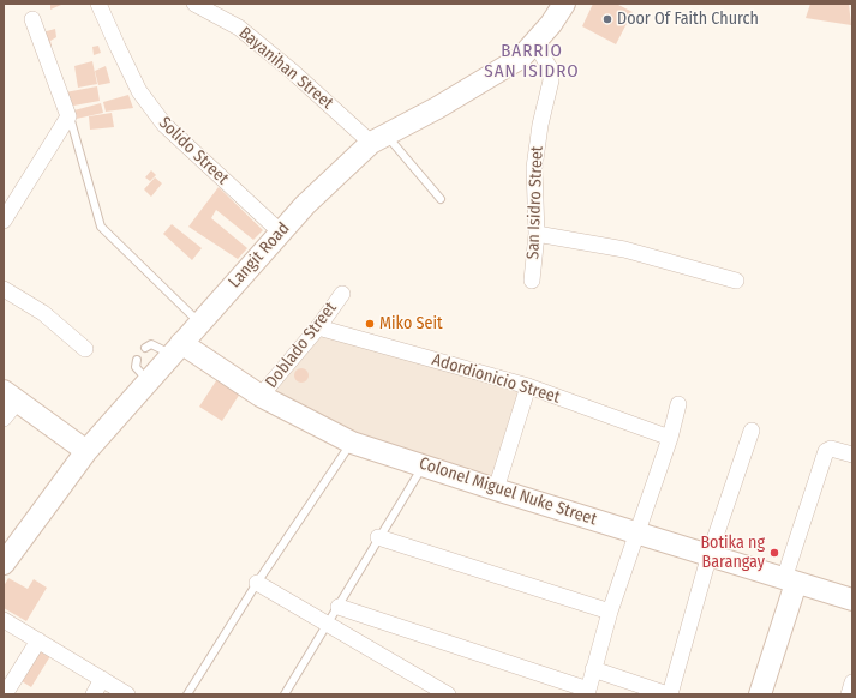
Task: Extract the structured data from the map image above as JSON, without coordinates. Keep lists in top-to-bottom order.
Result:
{
  "streets": {
    "street": [
      "Bayanihan Street",
      "Solido Street",
      "San Isidro Street",
      "Langit Road",
      "Doblado Street",
      "Adordionicio Street",
      "Colonel Miguel Nuke Street"
    ]
  },
  "crossings": [
    ["Bayanihan Street", "Langit Road"],
    ["Solido Street", "Langit Road"],
    ["San Isidro Street", "Langit Road"],
    ["Langit Road", "Colonel Miguel Nuke Street"],
    ["Doblado Street", "Adordionicio Street"],
    ["Doblado Street", "Colonel Miguel Nuke Street"]
  ],
  "districts": ["BARRIO SAN ISIDRO"],
  "places": ["Door Of Faith Church", "Miko Seit", "Botika ng Barangay"]
}
